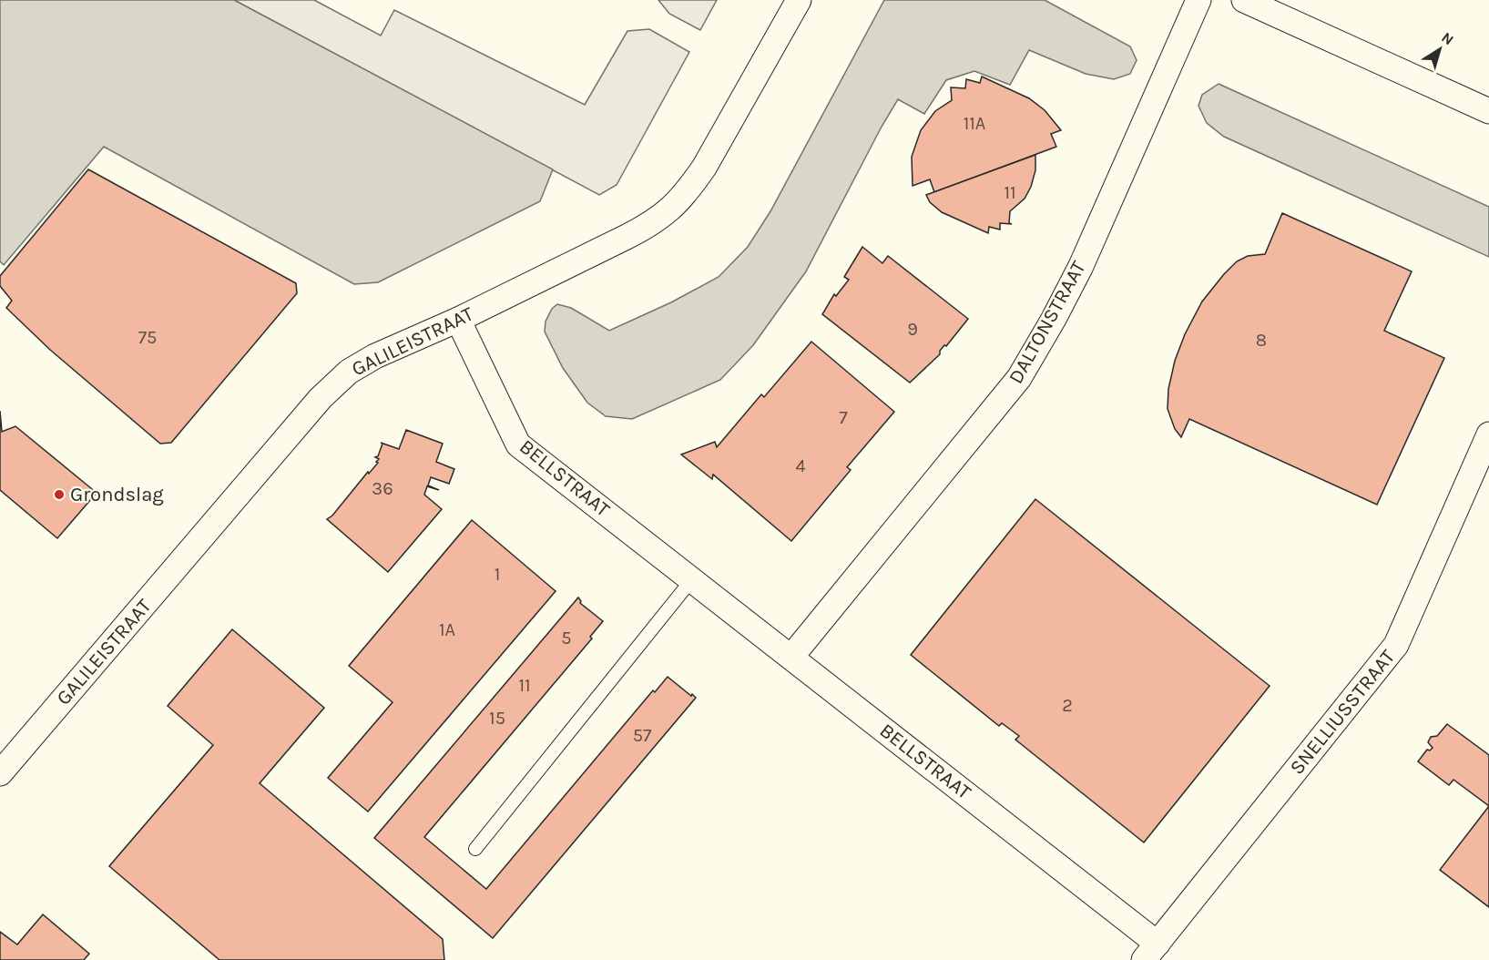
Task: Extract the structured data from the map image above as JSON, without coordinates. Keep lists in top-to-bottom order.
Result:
{
  "streets": {
    "street": [
      "DALTONSTRAAT",
      "GALILEISTRAAT",
      "BELLSTRAAT",
      "SNELLIUSSTRAAT"
    ]
  },
  "crossings": [
    ["DALTONSTRAAT", "BELLSTRAAT"],
    ["GALILEISTRAAT", "BELLSTRAAT"],
    ["BELLSTRAAT", "SNELLIUSSTRAAT"]
  ],
  "places": ["Grondslag"],
  "house_numbers": [
    "11A",
    "11",
    "9",
    "75",
    "8",
    "7",
    "4",
    "36",
    "1",
    "1A",
    "5",
    "11",
    "2",
    "15",
    "57"
  ],
  "north": "top right"
}
